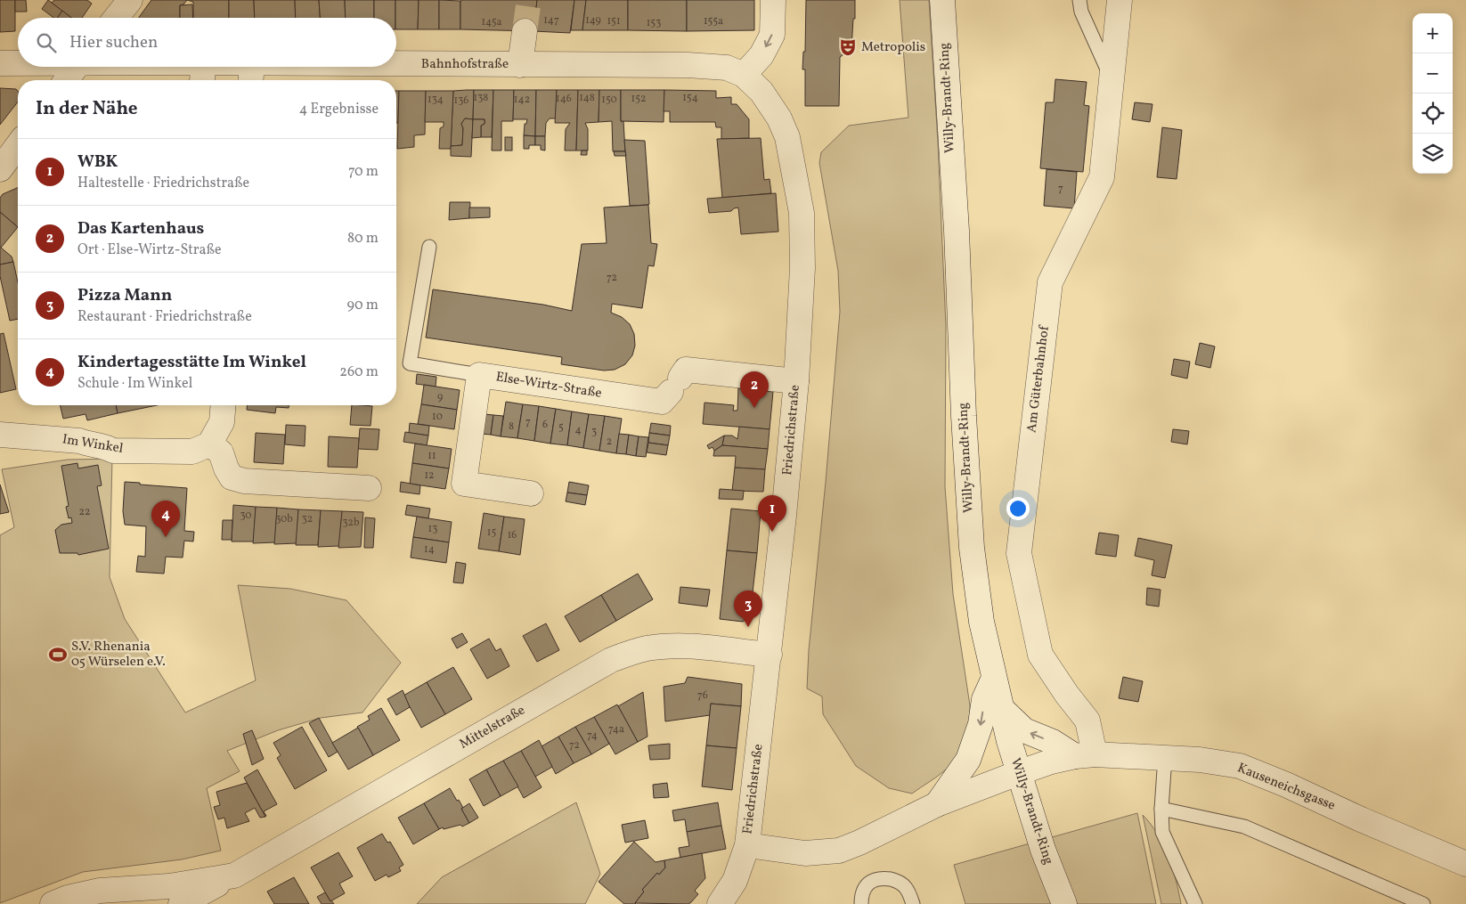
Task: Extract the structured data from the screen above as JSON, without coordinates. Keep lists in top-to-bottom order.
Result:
{
  "streets": {
    "street": [
      "Bahnhofstraße",
      "Willy-Brandt-Ring",
      "Am Güterbahnhof",
      "Else-Wirtz-Straße",
      "Friedrichstraße",
      "Im Winkel",
      "Mittelstraße",
      "Kauseneichsgasse"
    ]
  },
  "crossings": [
    ["Bahnhofstraße", "Friedrichstraße"],
    ["Willy-Brandt-Ring", "Friedrichstraße"],
    ["Willy-Brandt-Ring", "Kauseneichsgasse"],
    ["Am Güterbahnhof", "Kauseneichsgasse"],
    ["Else-Wirtz-Straße", "Friedrichstraße"],
    ["Friedrichstraße", "Mittelstraße"],
    ["Friedrichstraße", "Kauseneichsgasse"]
  ],
  "places": {
    "theatre": ["Metropolis"],
    "sports": ["S.V. Rhenania 05 Würselen e.V."]
  },
  "house_numbers": [
    "147",
    "149",
    "151",
    "155a",
    "145a",
    "153",
    "138",
    "148",
    "154",
    "146",
    "152",
    "134",
    "142",
    "150",
    "136",
    "7",
    "72",
    "9",
    "10",
    "7",
    "6",
    "8",
    "5",
    "4",
    "3",
    "2",
    "11",
    "12",
    "22",
    "30",
    "30b",
    "32",
    "32b",
    "13",
    "15",
    "16",
    "14",
    "76",
    "74a",
    "74",
    "72"
  ],
  "page": {
    "map_buttons": ["+", "−"],
    "search": "Hier suchen",
    "heading": ["In der Nähe", "4 Ergebnisse"],
    "list": [
      {
        "mark": "1",
        "name": "WBK",
        "note": "Haltestelle · Friedrichstraße",
        "value": "70 m"
      },
      {
        "mark": "2",
        "name": "Das Kartenhaus",
        "note": "Ort · Else-Wirtz-Straße",
        "value": "80 m"
      },
      {
        "mark": "3",
        "name": "Pizza Mann",
        "note": "Restaurant · Friedrichstraße",
        "value": "90 m"
      },
      {
        "mark": "4",
        "name": "Kindertagesstätte Im Winkel",
        "note": "Schule · Im Winkel",
        "value": "260 m"
      }
    ],
    "pins": [
      "2",
      "1",
      "4",
      "3"
    ]
  }
}
